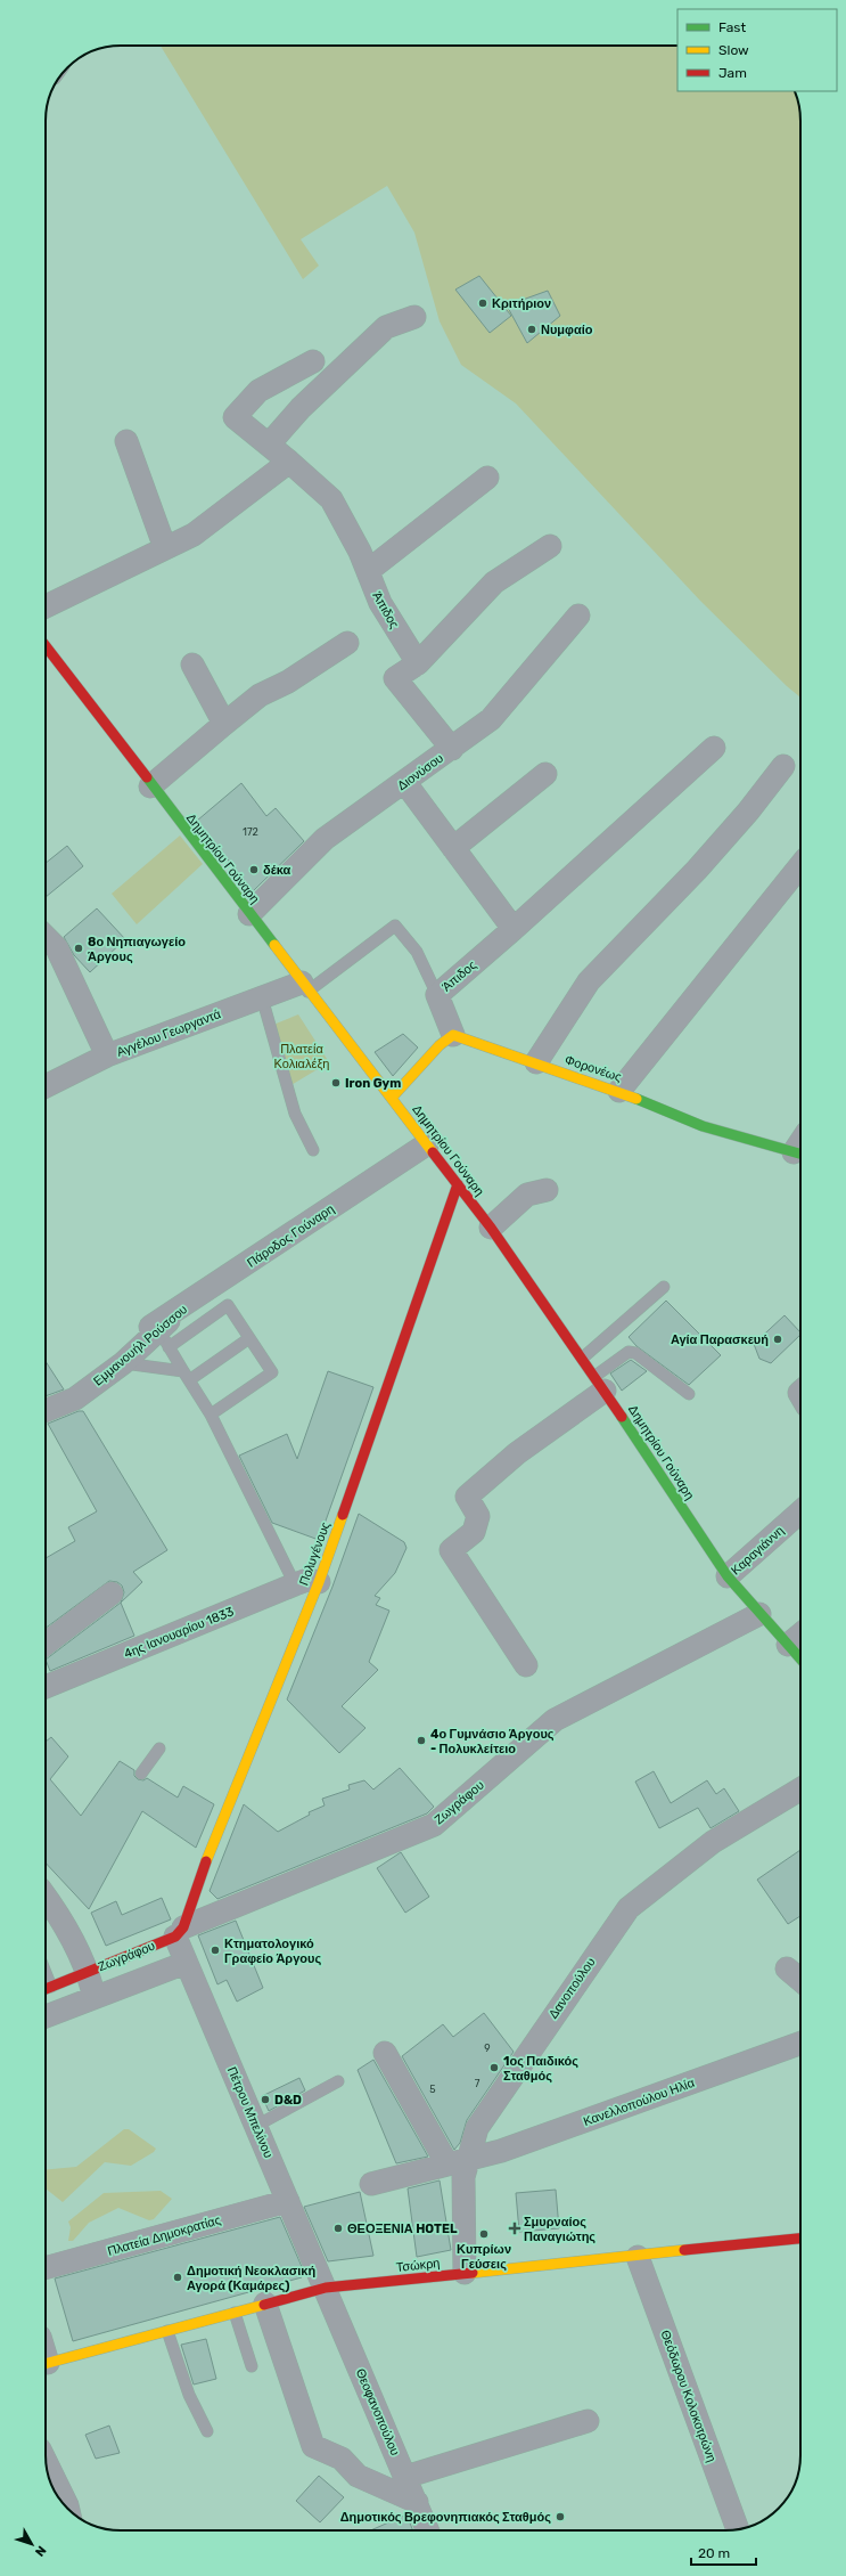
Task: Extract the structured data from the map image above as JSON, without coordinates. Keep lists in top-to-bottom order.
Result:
{
  "streets": {
    "street": [
      "Άπιδος",
      "Διονύσου",
      "Δημητρίου Γούναρη",
      "Αγγέλου Γεωργαντά",
      "Φορονέως",
      "Πάροδος Γούναρη",
      "Εμμανουήλ Ρούσσου",
      "Καραγιάννη",
      "Πολυγένους",
      "4ης Ιανουαρίου 1833",
      "Ζωγράφου",
      "Δανοπούλου",
      "Κανελλοπούλου Ηλία",
      "Πέτρου Μπελίνου",
      "Πλατεία Δημοκρατίας",
      "Τσώκρη",
      "Θεόδωρου Κολοκοτρώνη",
      "Θεοφανοπούλου"
    ]
  },
  "crossings": [
    ["Άπιδος", "Φορονέως"],
    ["Διονύσου", "Δημητρίου Γούναρη"],
    ["Δημητρίου Γούναρη", "Αγγέλου Γεωργαντά"],
    ["Δημητρίου Γούναρη", "Πάροδος Γούναρη"],
    ["Δημητρίου Γούναρη", "Καραγιάννη"],
    ["Δημητρίου Γούναρη", "Πολυγένους"],
    ["Δημητρίου Γούναρη", "Ζωγράφου"],
    ["Πάροδος Γούναρη", "Εμμανουήλ Ρούσσου"],
    ["Πολυγένους", "4ης Ιανουαρίου 1833"],
    ["Πολυγένους", "Ζωγράφου"],
    ["Πολυγένους", "Πέτρου Μπελίνου"],
    ["Ζωγράφου", "Πέτρου Μπελίνου"],
    ["Δανοπούλου", "Κανελλοπούλου Ηλία"],
    ["Δανοπούλου", "Τσώκρη"],
    ["Πέτρου Μπελίνου", "Πλατεία Δημοκρατίας"],
    ["Πέτρου Μπελίνου", "Τσώκρη"],
    ["Πέτρου Μπελίνου", "Θεοφανοπούλου"],
    ["Τσώκρη", "Θεόδωρου Κολοκοτρώνη"],
    ["Τσώκρη", "Θεοφανοπούλου"]
  ],
  "parks": ["Πλατεία Κολιαλέξη"],
  "places": {
    "other": [
      "Κριτήριον",
      "Νυμφαίο",
      "δέκα",
      "8ο Νηπιαγωγείο Άργους",
      "Iron Gym",
      "Αγία Παρασκευή",
      "4ο Γυμνάσιο Άργους - Πολυκλείτειο",
      "Κτηματολογικό Γραφείο Άργους",
      "1ος Παιδικός Σταθμός",
      "D&D",
      "ΘΕΟΞΕΝΙΑ HOTEL",
      "Κυπρίων Γεύσεις",
      "Δημοτική Νεοκλασική Αγορά (Καμάρες)",
      "Δημοτικός Βρεφονηπιακός Σταθμός"
    ],
    "health": ["Σμυρναίος Παναγιώτης"]
  },
  "house_numbers": [
    "172",
    "9",
    "7",
    "5"
  ],
  "legend": ["Fast", "Slow", "Jam"],
  "scale_bar": "20 m",
  "north": "bottom right"
}
